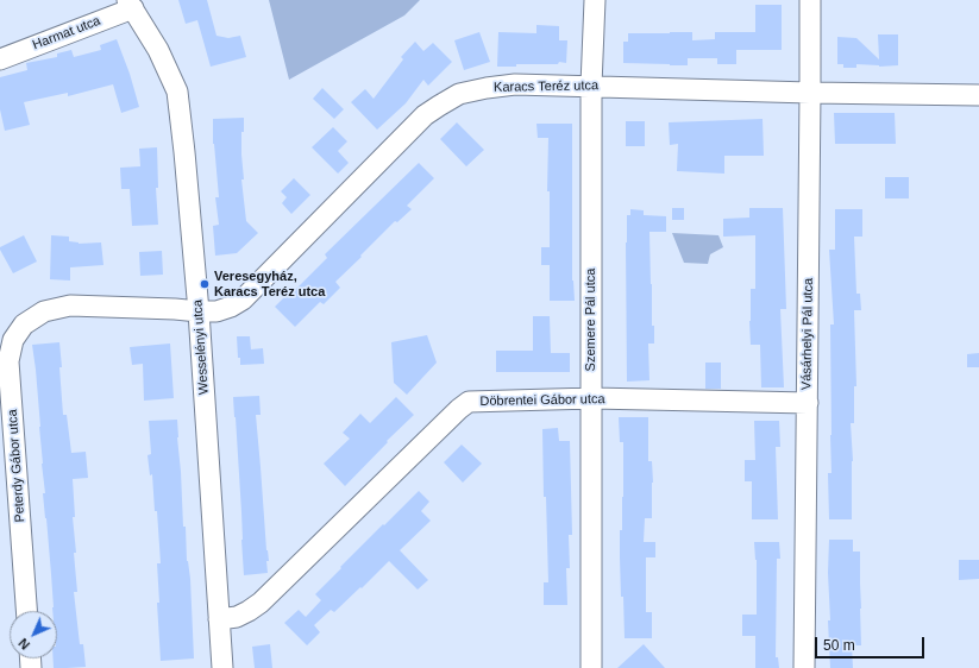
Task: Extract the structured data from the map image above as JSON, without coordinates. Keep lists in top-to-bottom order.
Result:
{
  "streets": {
    "street": [
      "Harmat utca",
      "Karacs Teréz utca",
      "Szemere Pál utca",
      "Vásárhelyi Pál utca",
      "Wesselényi utca",
      "Döbrentei Gábor utca",
      "Peterdy Gábor utca"
    ]
  },
  "crossings": [
    ["Harmat utca", "Wesselényi utca"],
    ["Karacs Teréz utca", "Szemere Pál utca"],
    ["Karacs Teréz utca", "Vásárhelyi Pál utca"],
    ["Karacs Teréz utca", "Wesselényi utca"],
    ["Karacs Teréz utca", "Peterdy Gábor utca"],
    ["Szemere Pál utca", "Döbrentei Gábor utca"],
    ["Vásárhelyi Pál utca", "Döbrentei Gábor utca"],
    ["Wesselényi utca", "Döbrentei Gábor utca"],
    ["Wesselényi utca", "Peterdy Gábor utca"]
  ],
  "places": ["Veresegyház, Karacs Teréz utca"],
  "scale_bar": "50 m",
  "north": "bottom left"
}
